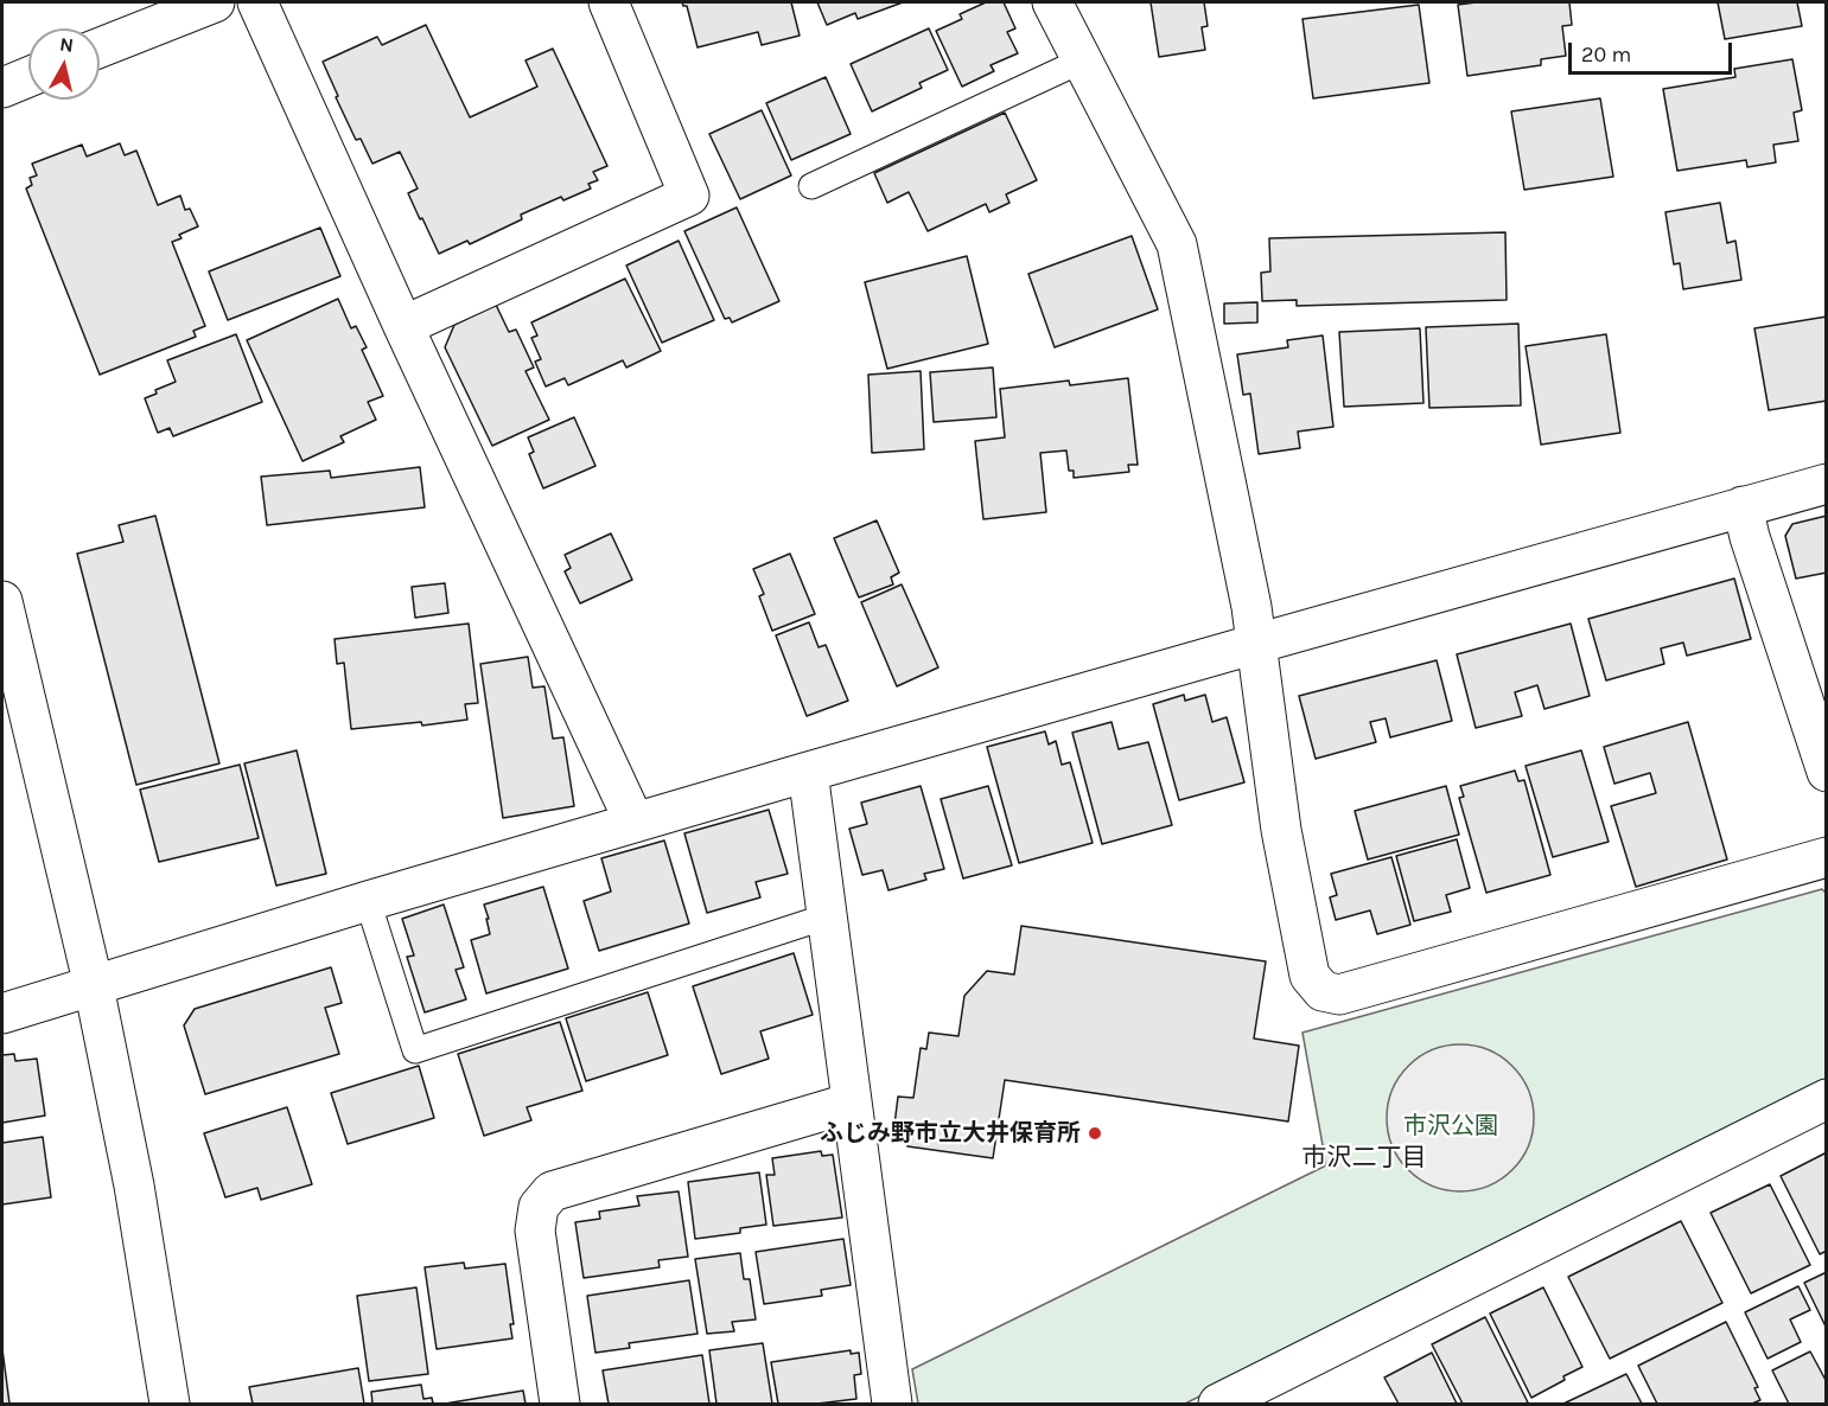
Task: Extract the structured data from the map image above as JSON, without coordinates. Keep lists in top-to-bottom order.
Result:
{
  "districts": ["市沢二丁目"],
  "parks": ["市沢公園"],
  "places": ["ふじみ野市立大井保育所"],
  "scale_bar": "20 m",
  "north": "top"
}
